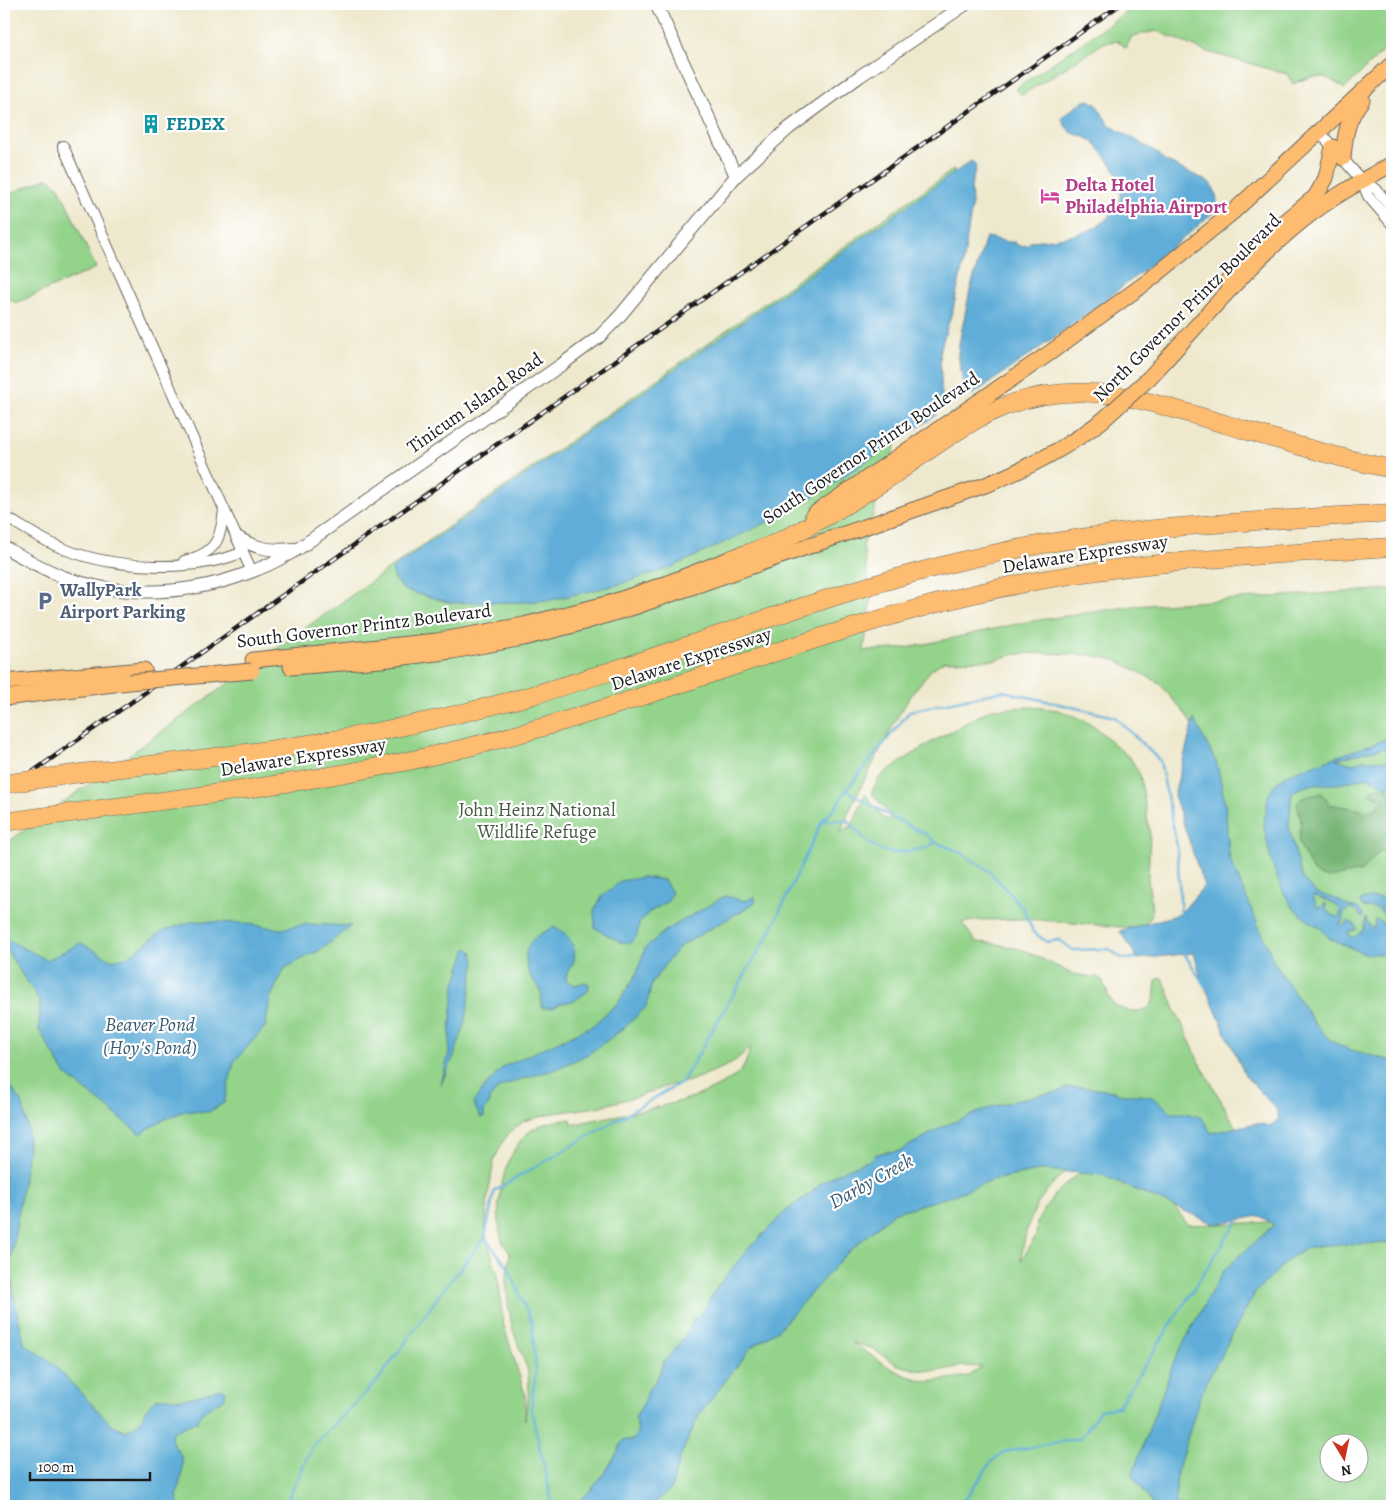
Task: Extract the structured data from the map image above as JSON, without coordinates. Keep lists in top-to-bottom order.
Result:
{
  "streets": {
    "highway": ["Delaware Expressway"],
    "main road": ["North Governor Printz Boulevard", "South Governor Printz Boulevard"],
    "street": ["Tinicum Island Road"]
  },
  "crossings": [
    ["North Governor Printz Boulevard", "South Governor Printz Boulevard"]
  ],
  "water": ["Beaver Pond (Hoy's Pond)", "Darby Creek"],
  "parks": ["John Heinz National Wildlife Refuge"],
  "places": {
    "building": ["FEDEX"],
    "hotel": ["Delta Hotel Philadelphia Airport"],
    "parking": ["WallyPark Airport Parking"]
  },
  "scale_bar": "100 m",
  "north": "bottom"
}
